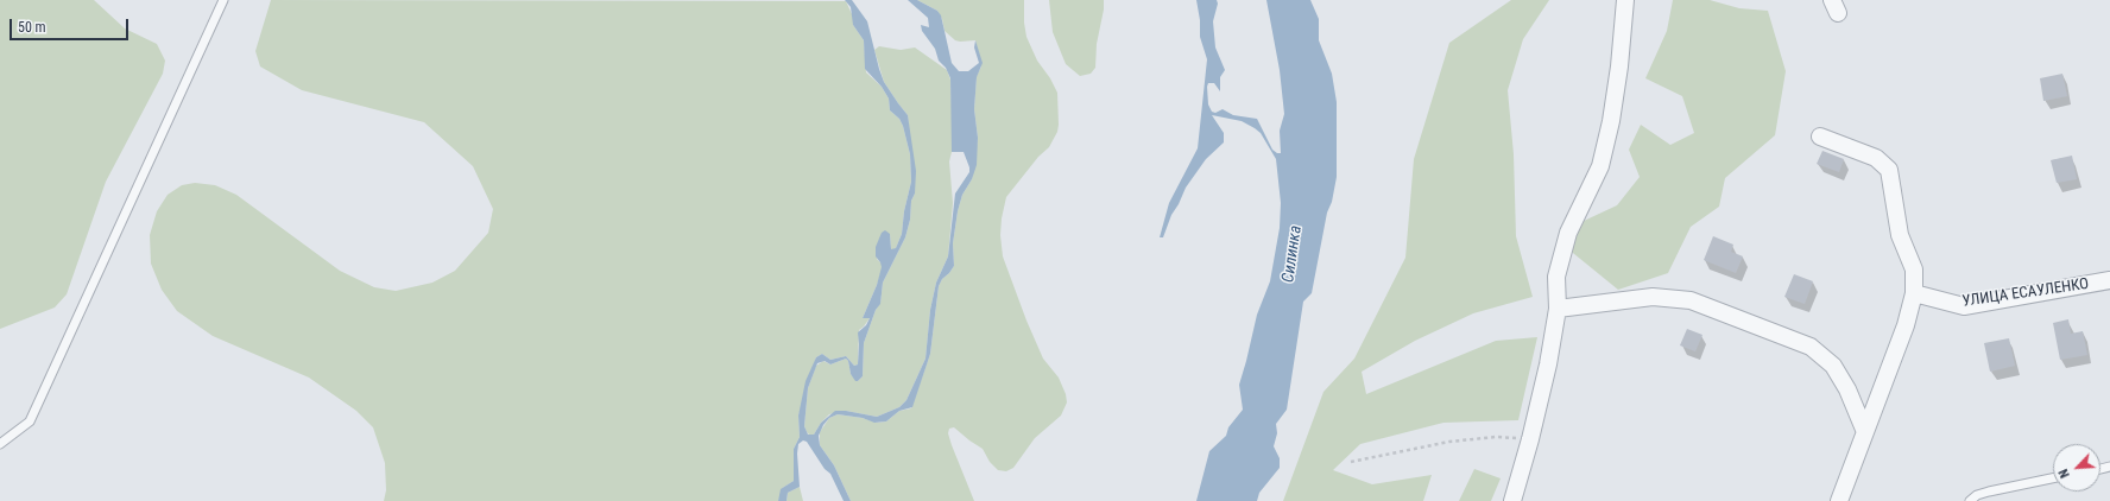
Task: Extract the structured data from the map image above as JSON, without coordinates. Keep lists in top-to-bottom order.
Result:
{
  "streets": {
    "street": ["УЛИЦА ЕСАУЛЕНКО"]
  },
  "water": ["Силинка"],
  "scale_bar": "50 m",
  "north": "bottom left"
}
